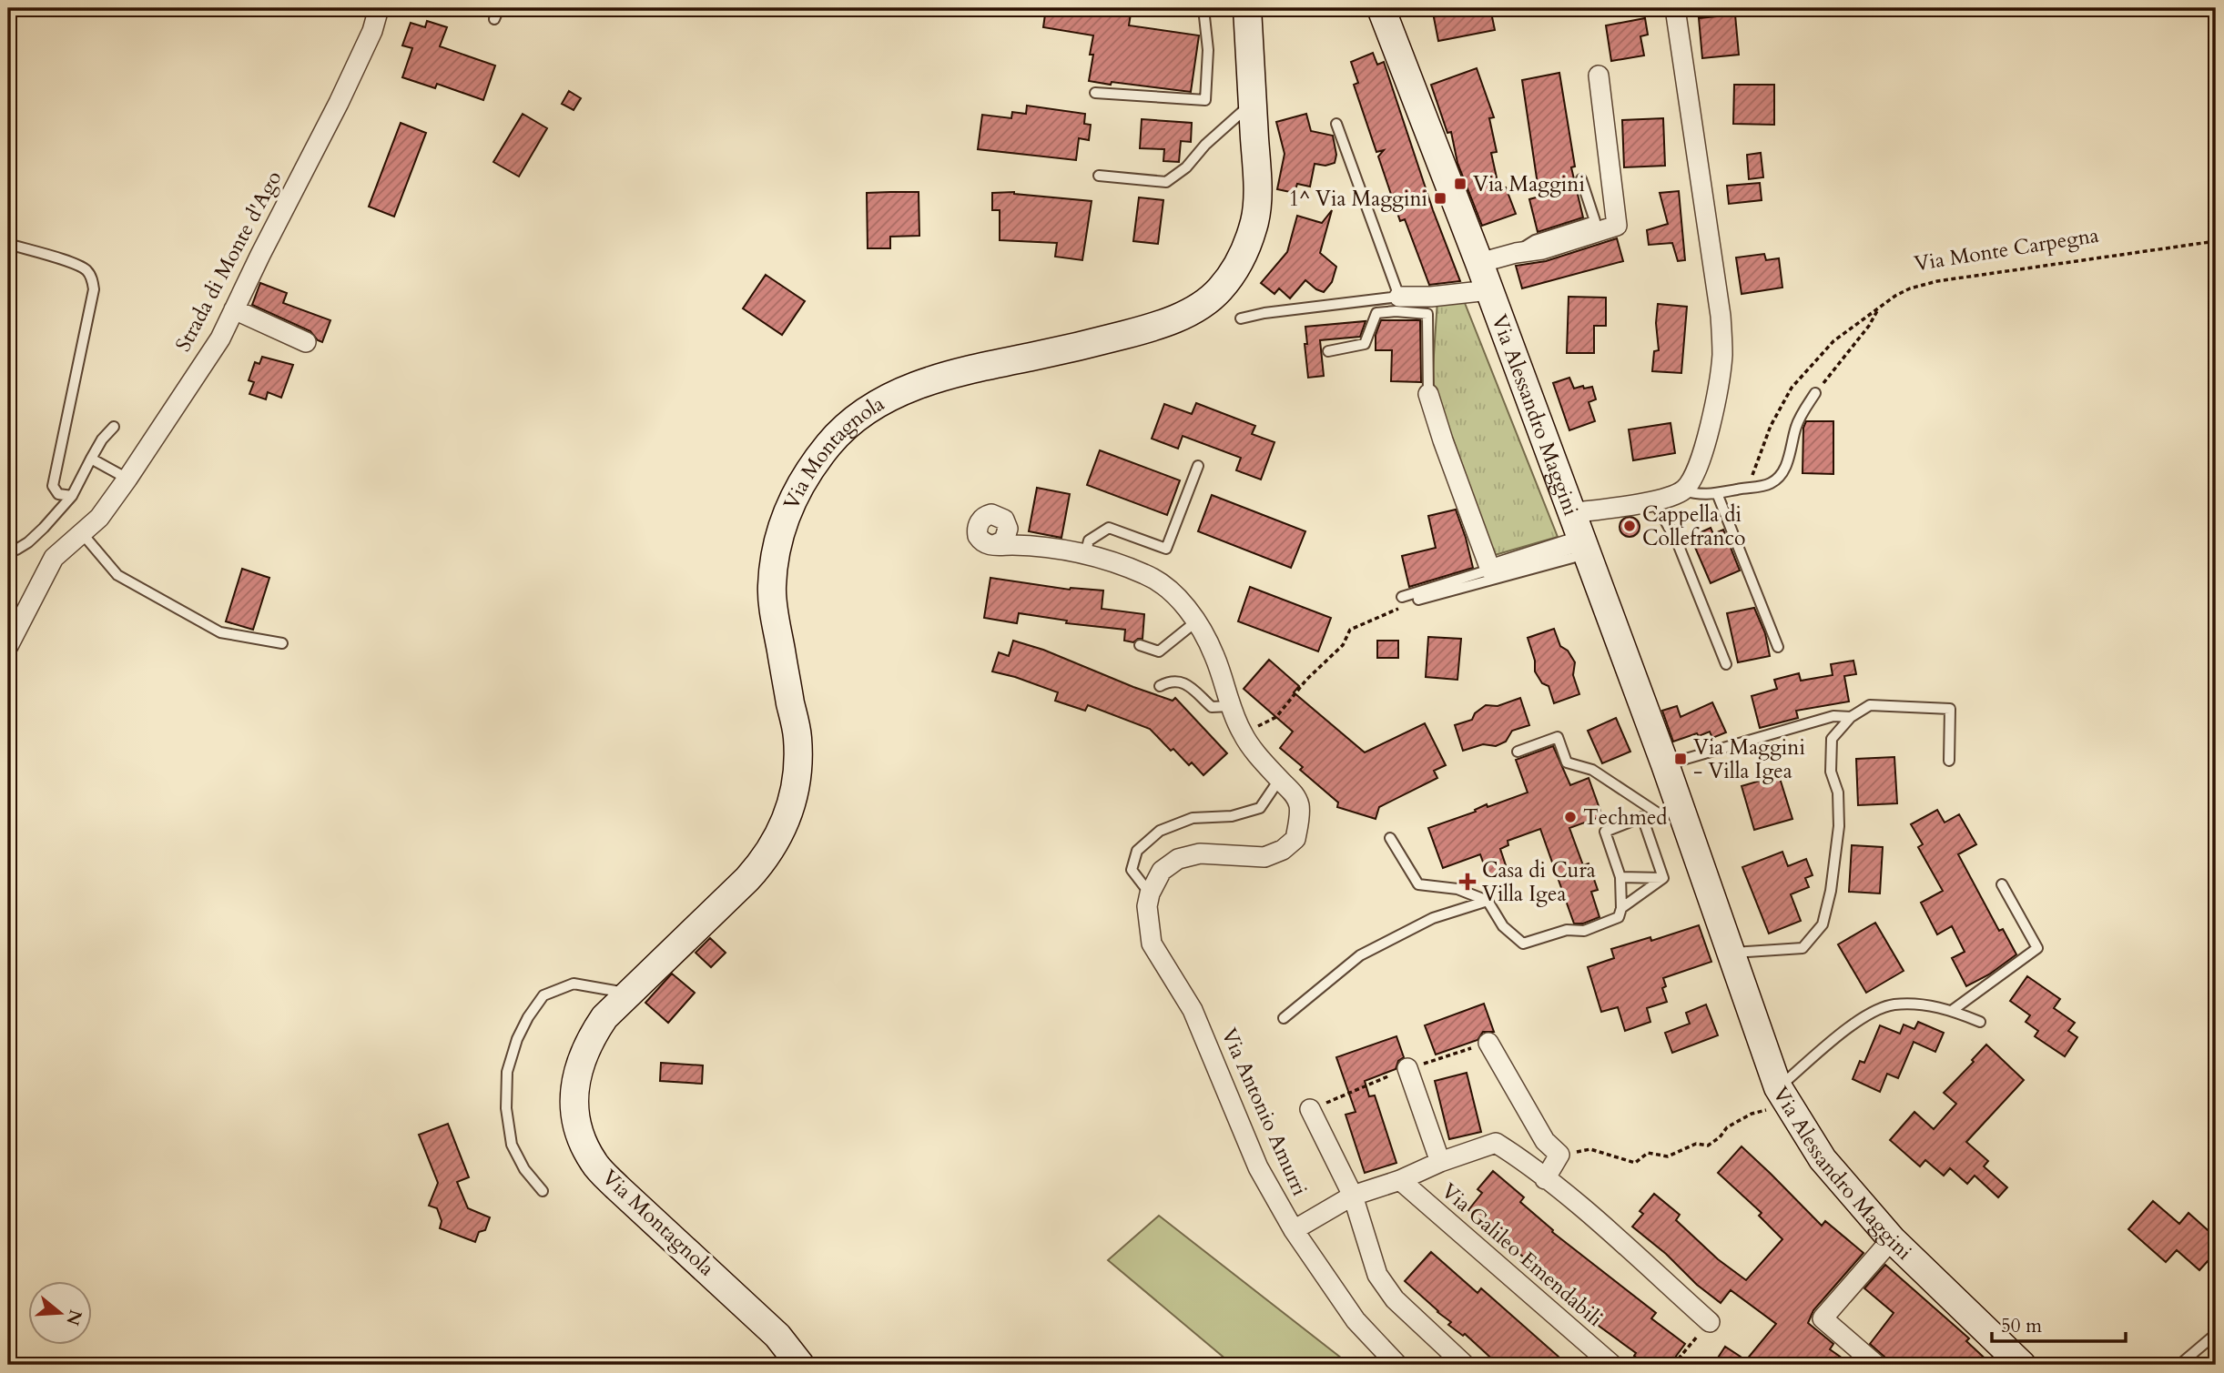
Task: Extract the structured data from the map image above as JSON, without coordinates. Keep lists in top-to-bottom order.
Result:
{
  "streets": {
    "main road": ["Via Alessandro Maggini", "Via Montagnola"],
    "street": ["Strada di Monte d'Ago", "Via Antonio Amurri", "Via Galileo Emendabili"],
    "path": ["Via Monte Carpegna"]
  },
  "crossings": [
    ["Via Antonio Amurri", "Via Galileo Emendabili"]
  ],
  "places": {
    "transit": ["Via Maggini", "1^ Via Maggini", "Via Maggini - Villa Igea"],
    "other": ["Cappella di Collefranco", "Techmed"],
    "health": ["Casa di Cura Villa Igea"]
  },
  "scale_bar": "50 m",
  "north": "right"
}
